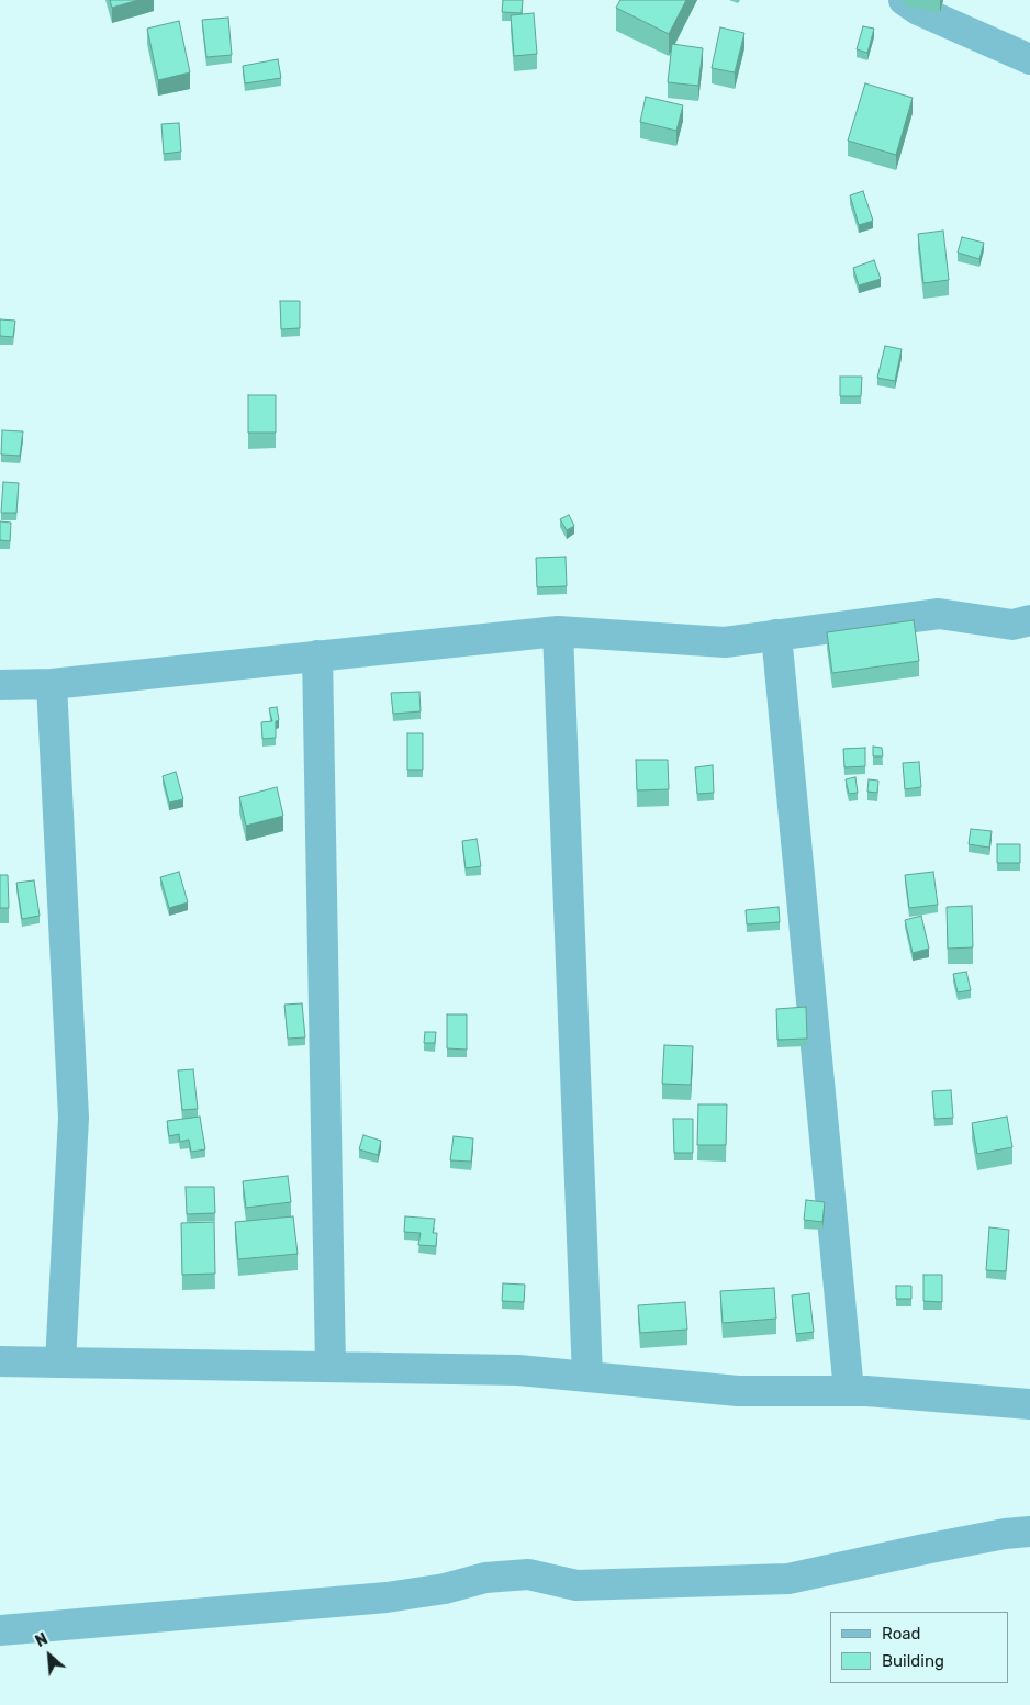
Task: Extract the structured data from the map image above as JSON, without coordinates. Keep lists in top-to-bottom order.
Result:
{
  "legend": ["Road", "Building"],
  "north": "top left"
}
